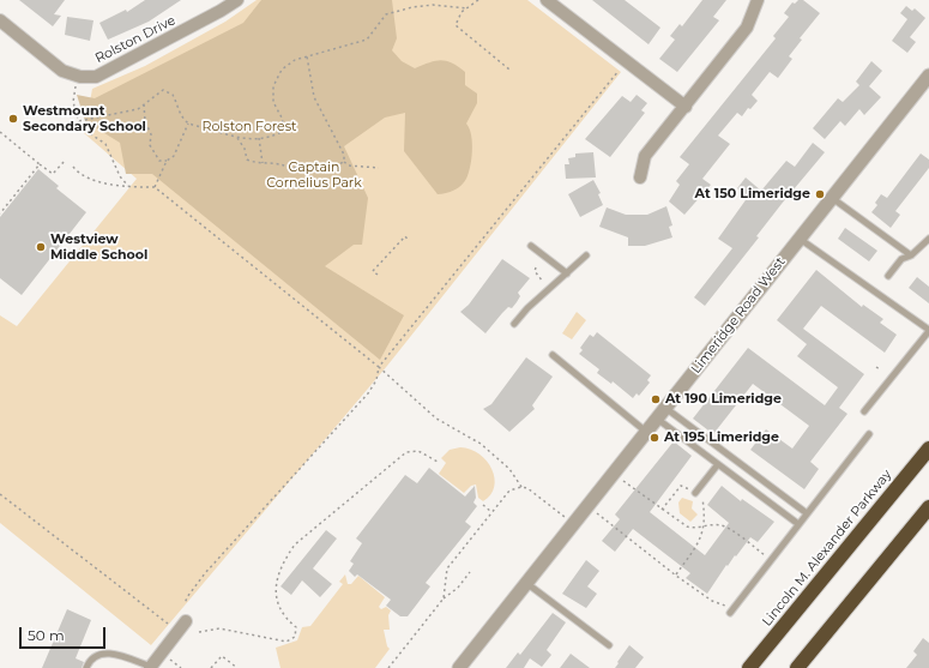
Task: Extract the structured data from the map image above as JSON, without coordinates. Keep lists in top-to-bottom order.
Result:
{
  "streets": {
    "highway": ["Lincoln M. Alexander Parkway"],
    "street": ["Rolston Drive", "Limeridge Road West"]
  },
  "parks": ["Rolston Forest", "Captain Cornelius Park"],
  "places": [
    "Westmount Secondary School",
    "At 150 Limeridge",
    "Westview Middle School",
    "At 190 Limeridge",
    "At 195 Limeridge"
  ],
  "scale_bar": "50 m"
}
